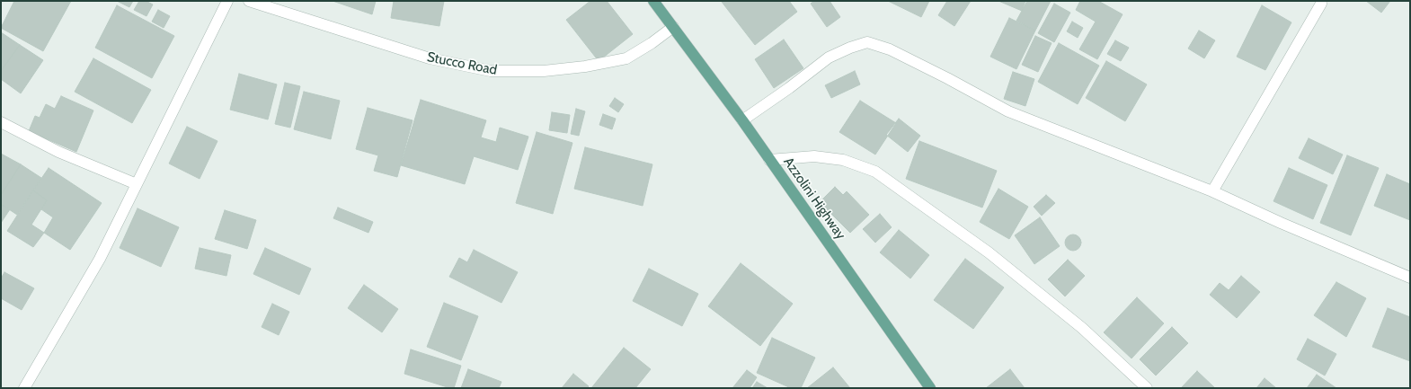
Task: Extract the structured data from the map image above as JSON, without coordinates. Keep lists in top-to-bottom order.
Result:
{
  "streets": {
    "main road": ["Azzolini Highway"],
    "street": ["Stucco Road"]
  },
  "crossings": [
    ["Stucco Road", "Azzolini Highway"]
  ]
}
